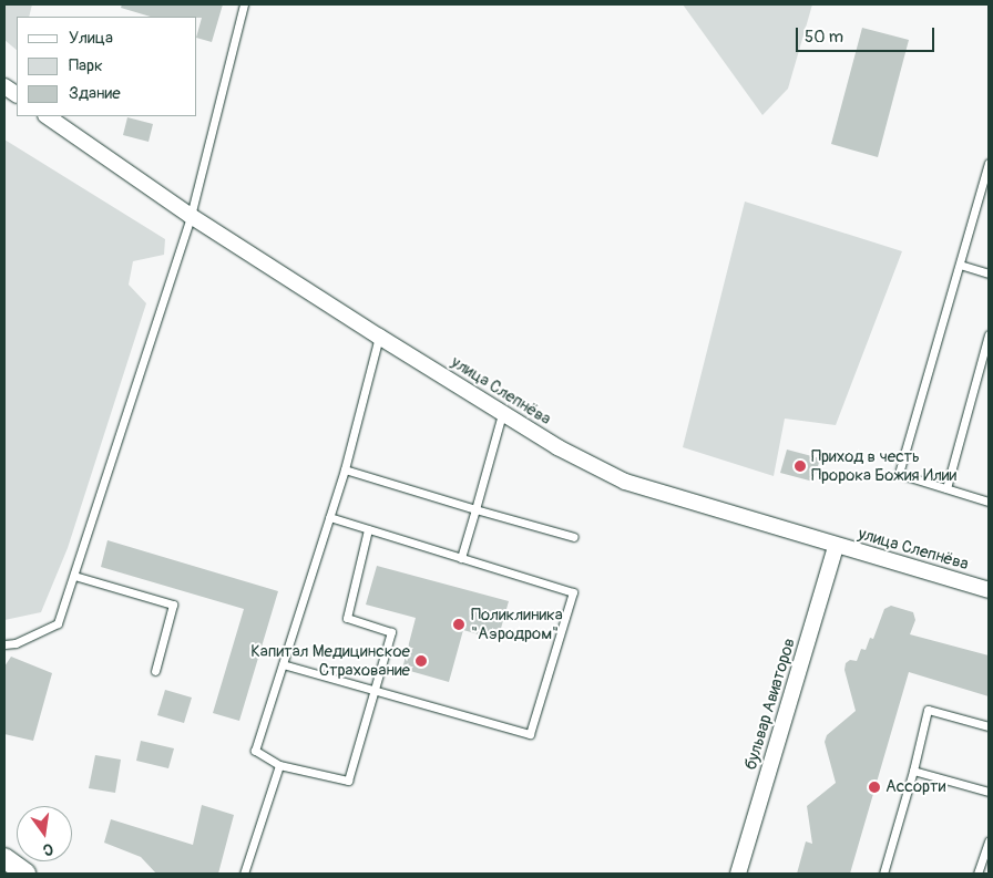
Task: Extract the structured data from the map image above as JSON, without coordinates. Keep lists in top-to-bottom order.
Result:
{
  "streets": {
    "street": ["улица Слепнёва", "бульвар Авиаторов"]
  },
  "crossings": [
    ["улица Слепнёва", "бульвар Авиаторов"]
  ],
  "places": [
    "Приход в честь Пророка Божия Илии",
    "Поликлиника \"Аэродром\"",
    "Капитал Медицинское Страхование",
    "Ассорти"
  ],
  "legend": ["Улица", "Парк", "Здание"],
  "scale_bar": "50 m",
  "north": "bottom"
}
